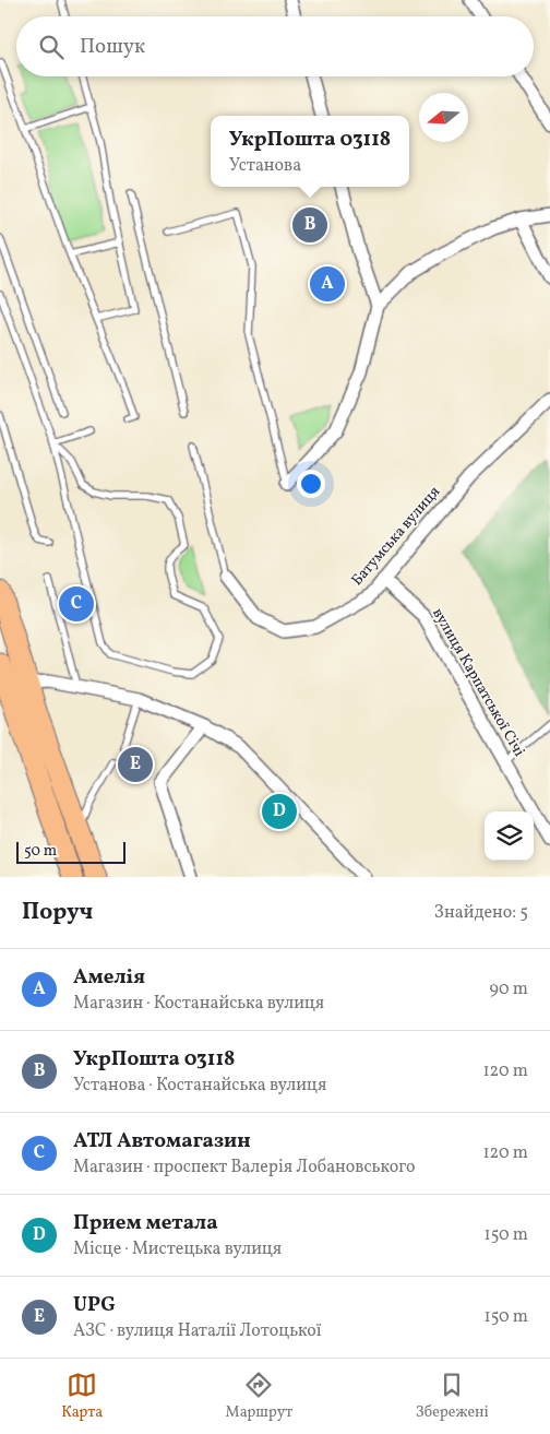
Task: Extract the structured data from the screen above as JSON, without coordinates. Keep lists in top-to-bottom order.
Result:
{
  "streets": {
    "street": ["Батумська вулиця", "вулиця Карпатської Січі"]
  },
  "crossings": [
    ["Батумська вулиця", "вулиця Карпатської Січі"]
  ],
  "scale_bar": "50 m",
  "north": "left",
  "page": {
    "search": "Пошук",
    "popup": ["УкрПошта 03118", "Установа"],
    "pins": [
      "B",
      "A",
      "C",
      "E",
      "D"
    ],
    "scale": "50 m",
    "heading": ["Поруч", "Знайдено: 5"],
    "list": [
      {
        "mark": "A",
        "name": "Амелія",
        "note": "Магазин · Костанайська вулиця",
        "value": "90 m"
      },
      {
        "mark": "B",
        "name": "УкрПошта 03118",
        "note": "Установа · Костанайська вулиця",
        "value": "120 m"
      },
      {
        "mark": "C",
        "name": "АТЛ Автомагазин",
        "note": "Магазин · проспект Валерія Лобановського",
        "value": "120 m"
      },
      {
        "mark": "D",
        "name": "Прием метала",
        "note": "Місце · Мистецька вулиця",
        "value": "150 m"
      },
      {
        "mark": "E",
        "name": "UPG",
        "note": "АЗС · вулиця Наталії Лотоцької",
        "value": "150 m"
      }
    ],
    "nav": ["Карта", "Маршрут", "Збережені"]
  }
}
